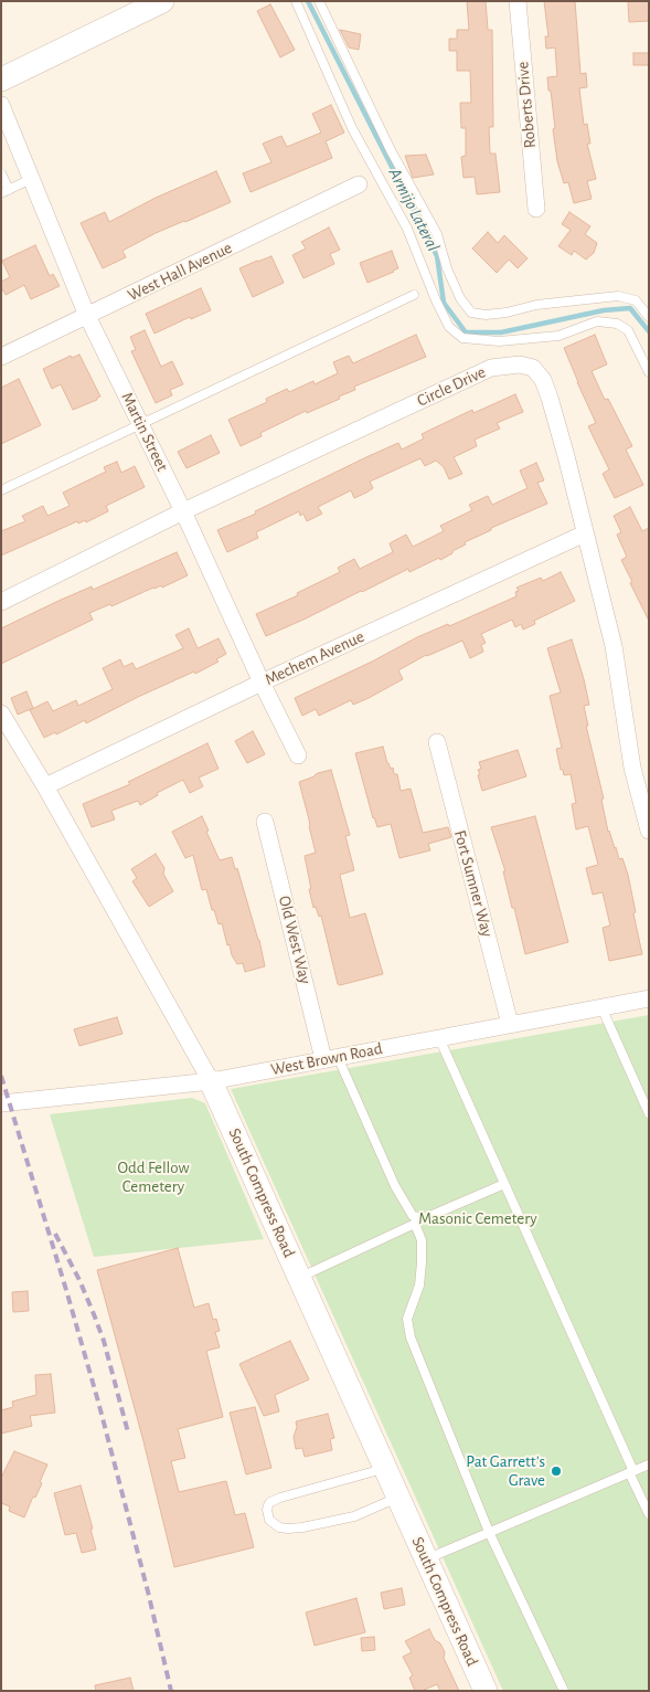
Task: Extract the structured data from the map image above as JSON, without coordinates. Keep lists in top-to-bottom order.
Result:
{
  "streets": {
    "street": [
      "Roberts Drive",
      "West Hall Avenue",
      "Circle Drive",
      "Martin Street",
      "Mechem Avenue",
      "Fort Sumner Way",
      "Old West Way",
      "West Brown Road",
      "South Compress Road"
    ]
  },
  "crossings": [
    ["West Hall Avenue", "Martin Street"],
    ["Circle Drive", "Martin Street"],
    ["Circle Drive", "Mechem Avenue"],
    ["Martin Street", "Mechem Avenue"],
    ["Mechem Avenue", "South Compress Road"],
    ["Fort Sumner Way", "West Brown Road"],
    ["Old West Way", "West Brown Road"],
    ["West Brown Road", "South Compress Road"]
  ],
  "water": ["Armijo Lateral"],
  "parks": ["Odd Fellow Cemetery", "Masonic Cemetery"],
  "places": ["Pat Garrett's Grave"]
}
